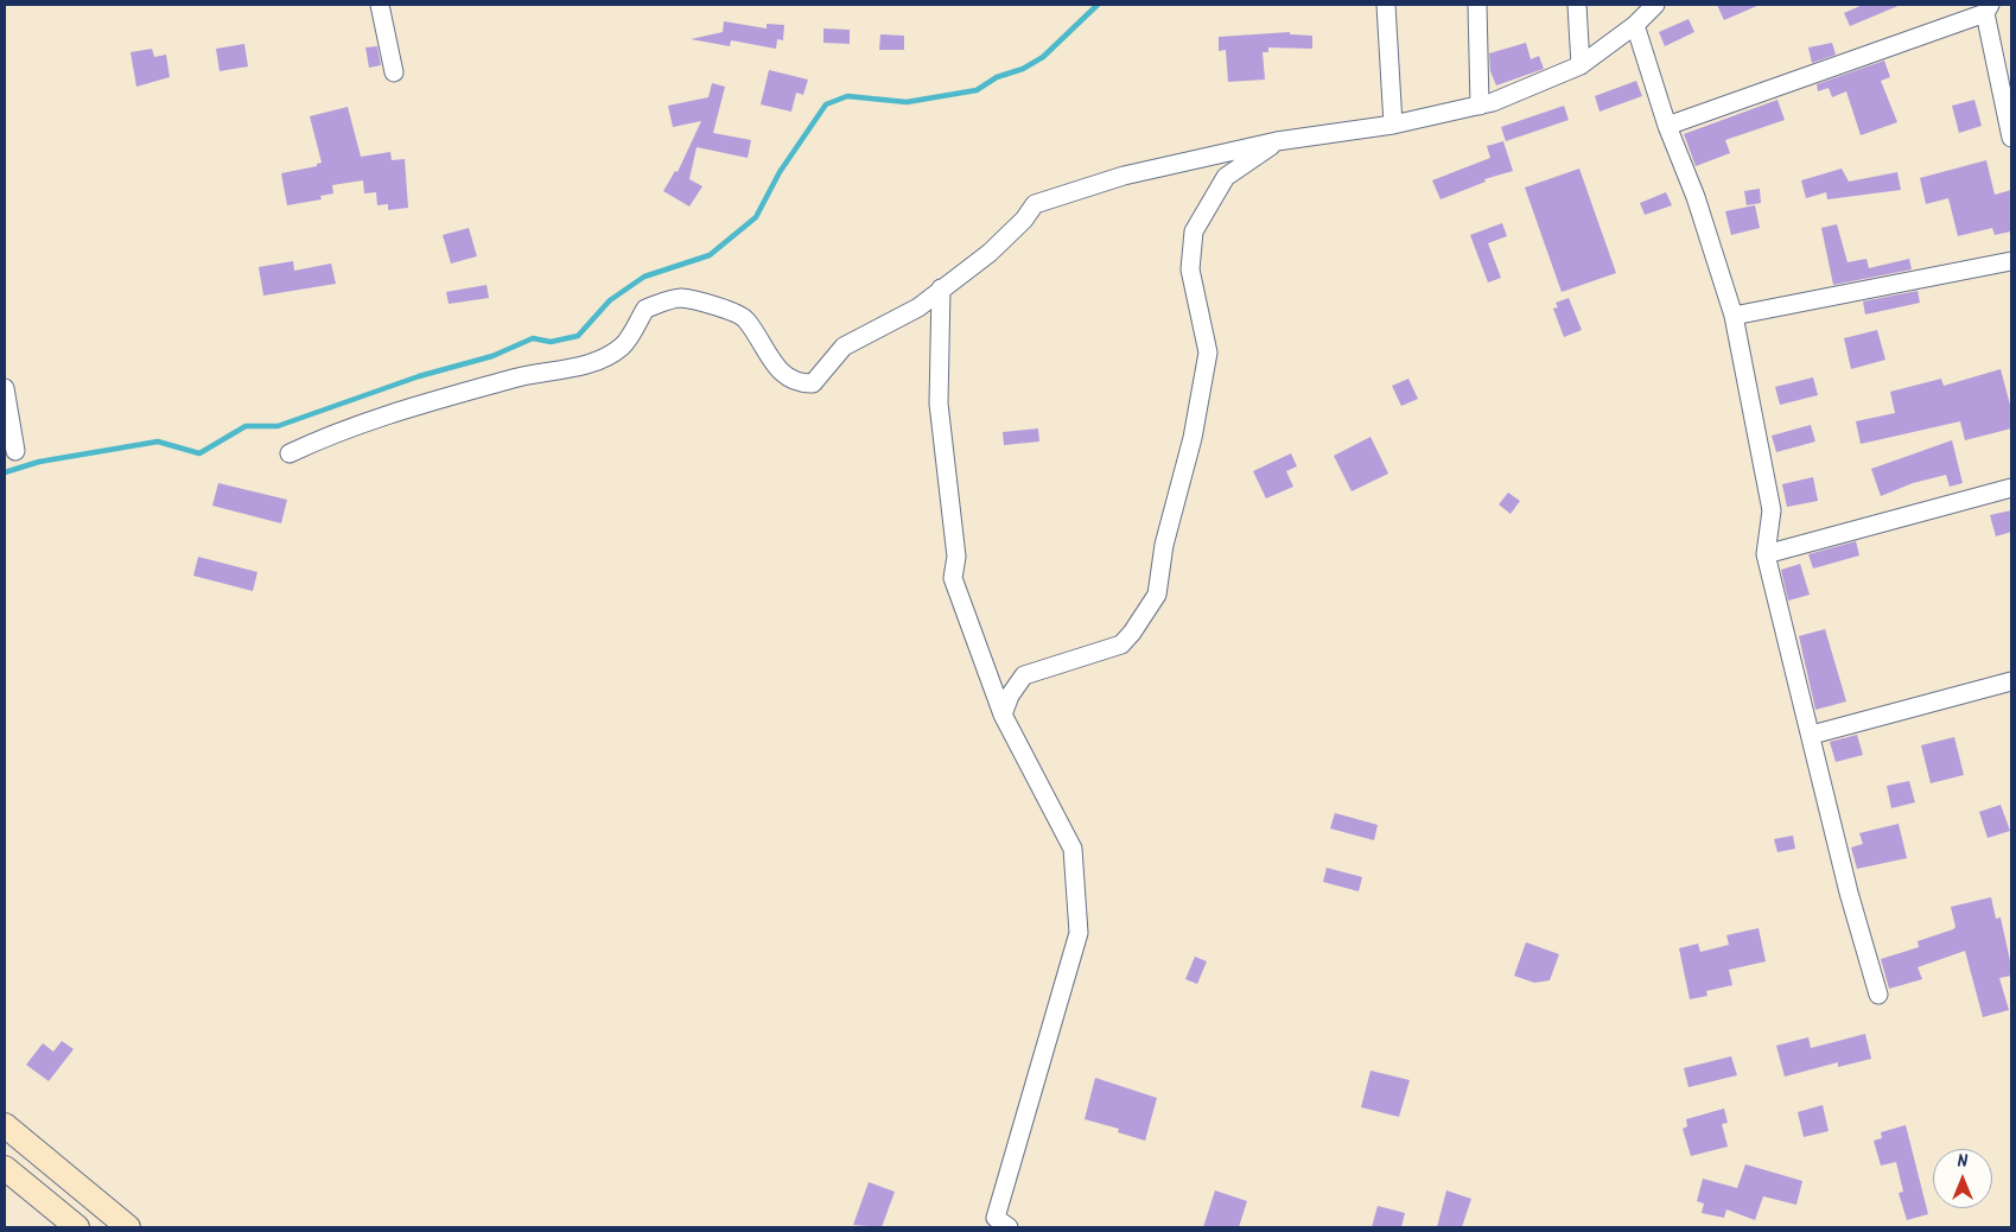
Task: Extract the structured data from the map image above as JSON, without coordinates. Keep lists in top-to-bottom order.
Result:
{
  "north": "top"
}
